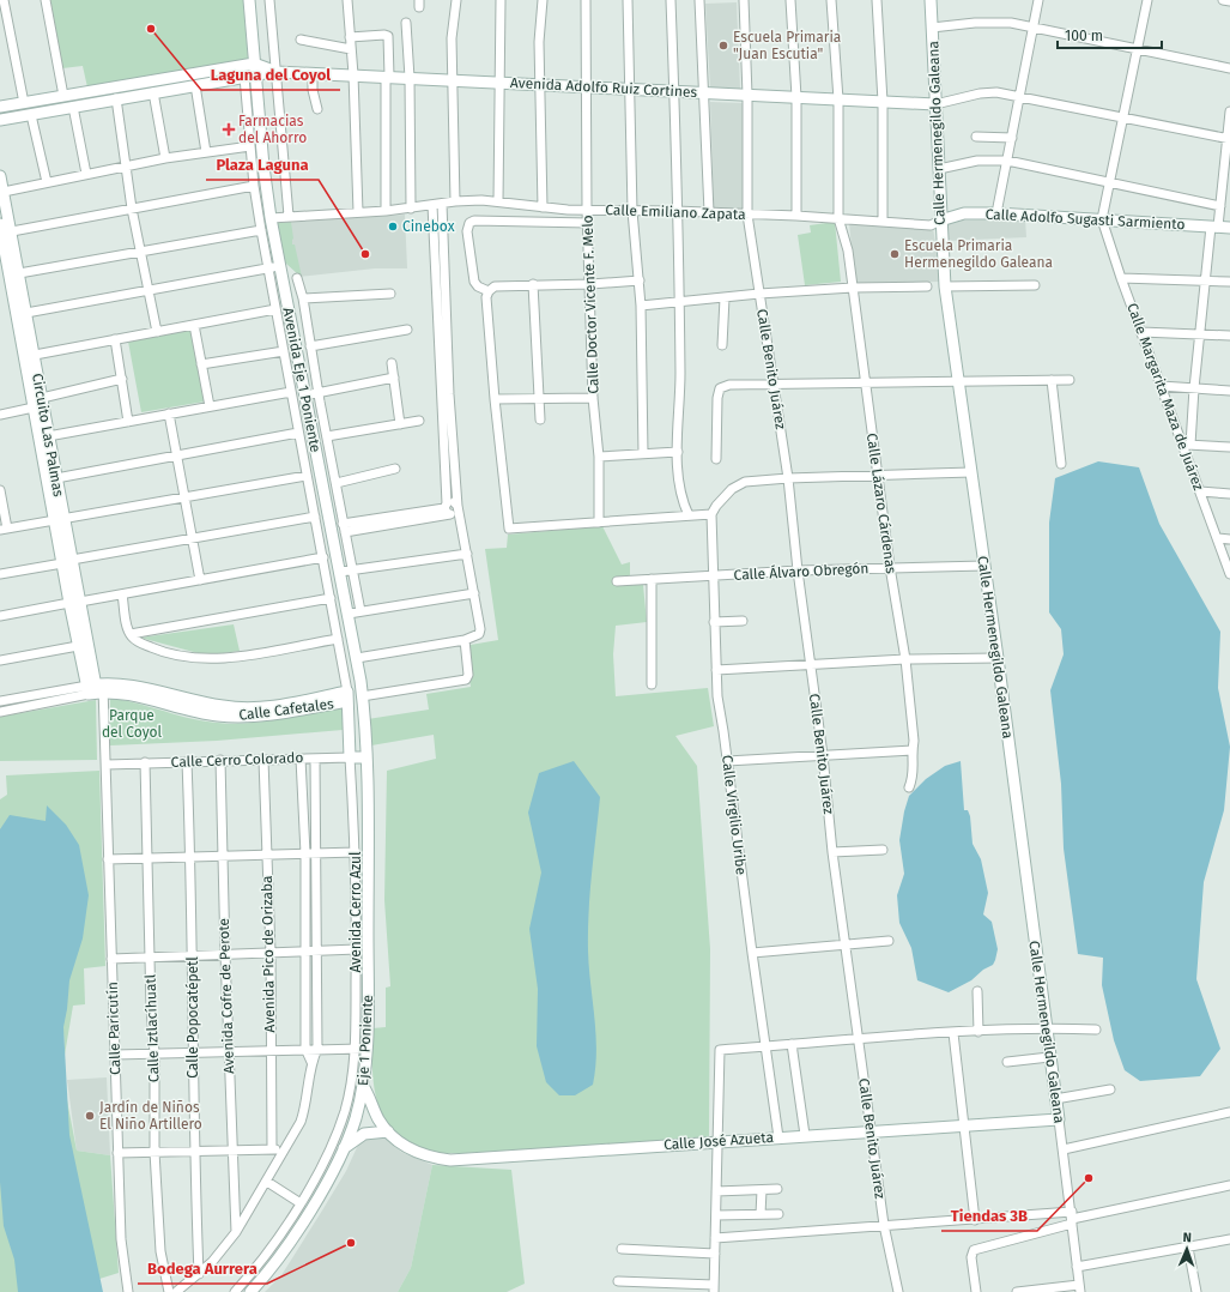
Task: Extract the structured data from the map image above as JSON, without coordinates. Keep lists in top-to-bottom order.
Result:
{
  "streets": {
    "street": [
      "Avenida Adolfo Ruiz Cortines",
      "Calle Hermenegildo Galeana",
      "Calle Emiliano Zapata",
      "Calle Adolfo Sugasti Sarmiento",
      "Calle Doctor Vicente F. Melo",
      "Calle Benito Juárez",
      "Avenida Eje 1 Poniente",
      "Calle Margarita Maza de Juárez",
      "Circuito Las Palmas",
      "Calle Lázaro Cárdenas",
      "Calle Álvaro Obregón",
      "Calle Cafetales",
      "Calle Cerro Colorado",
      "Calle Virgilio Uribe",
      "Avenida Cerro Azul",
      "Avenida Pico de Orizaba",
      "Avenida Cofre de Perote",
      "Calle Popocatépetl",
      "Calle Paricutín",
      "Calle Iztlacíhuatl",
      "Eje 1 Poniente",
      "Calle José Azueta"
    ]
  },
  "crossings": [
    ["Avenida Adolfo Ruiz Cortines", "Calle Hermenegildo Galeana"],
    ["Avenida Adolfo Ruiz Cortines", "Calle Doctor Vicente F. Melo"],
    ["Avenida Adolfo Ruiz Cortines", "Calle Benito Juárez"],
    ["Avenida Adolfo Ruiz Cortines", "Avenida Eje 1 Poniente"],
    ["Avenida Adolfo Ruiz Cortines", "Calle Lázaro Cárdenas"],
    ["Calle Hermenegildo Galeana", "Calle Emiliano Zapata"],
    ["Calle Hermenegildo Galeana", "Calle Adolfo Sugasti Sarmiento"],
    ["Calle Hermenegildo Galeana", "Calle Álvaro Obregón"],
    ["Calle Hermenegildo Galeana", "Calle José Azueta"],
    ["Calle Emiliano Zapata", "Calle Adolfo Sugasti Sarmiento"],
    ["Calle Emiliano Zapata", "Calle Doctor Vicente F. Melo"],
    ["Calle Emiliano Zapata", "Calle Benito Juárez"],
    ["Calle Emiliano Zapata", "Avenida Eje 1 Poniente"],
    ["Calle Emiliano Zapata", "Calle Lázaro Cárdenas"],
    ["Calle Adolfo Sugasti Sarmiento", "Calle Margarita Maza de Juárez"],
    ["Calle Benito Juárez", "Calle Álvaro Obregón"],
    ["Calle Benito Juárez", "Calle José Azueta"],
    ["Avenida Eje 1 Poniente", "Calle Cafetales"],
    ["Avenida Eje 1 Poniente", "Calle Cerro Colorado"],
    ["Avenida Eje 1 Poniente", "Avenida Cerro Azul"],
    ["Avenida Eje 1 Poniente", "Eje 1 Poniente"],
    ["Circuito Las Palmas", "Calle Cafetales"],
    ["Circuito Las Palmas", "Calle Paricutín"],
    ["Calle Lázaro Cárdenas", "Calle Álvaro Obregón"],
    ["Calle Álvaro Obregón", "Calle Virgilio Uribe"],
    ["Calle Cafetales", "Avenida Cerro Azul"],
    ["Calle Cafetales", "Calle Paricutín"],
    ["Calle Cerro Colorado", "Avenida Cerro Azul"],
    ["Calle Cerro Colorado", "Avenida Pico de Orizaba"],
    ["Calle Cerro Colorado", "Avenida Cofre de Perote"],
    ["Calle Cerro Colorado", "Calle Popocatépetl"],
    ["Calle Cerro Colorado", "Calle Paricutín"],
    ["Calle Cerro Colorado", "Calle Iztlacíhuatl"],
    ["Calle Cerro Colorado", "Eje 1 Poniente"],
    ["Calle Virgilio Uribe", "Calle José Azueta"],
    ["Eje 1 Poniente", "Calle José Azueta"]
  ],
  "parks": ["Parque del Coyol"],
  "places": {
    "other": [
      "Laguna del Coyol",
      "Escuela Primaria \"Juan Escutia\"",
      "Cinebox",
      "Plaza Laguna",
      "Escuela Primaria Hermenegildo Galeana",
      "Jardín de Niños El Niño Artillero",
      "Tiendas 3B",
      "Bodega Aurrera"
    ],
    "health": ["Farmacias del Ahorro"]
  },
  "scale_bar": "100 m",
  "north": "top"
}
